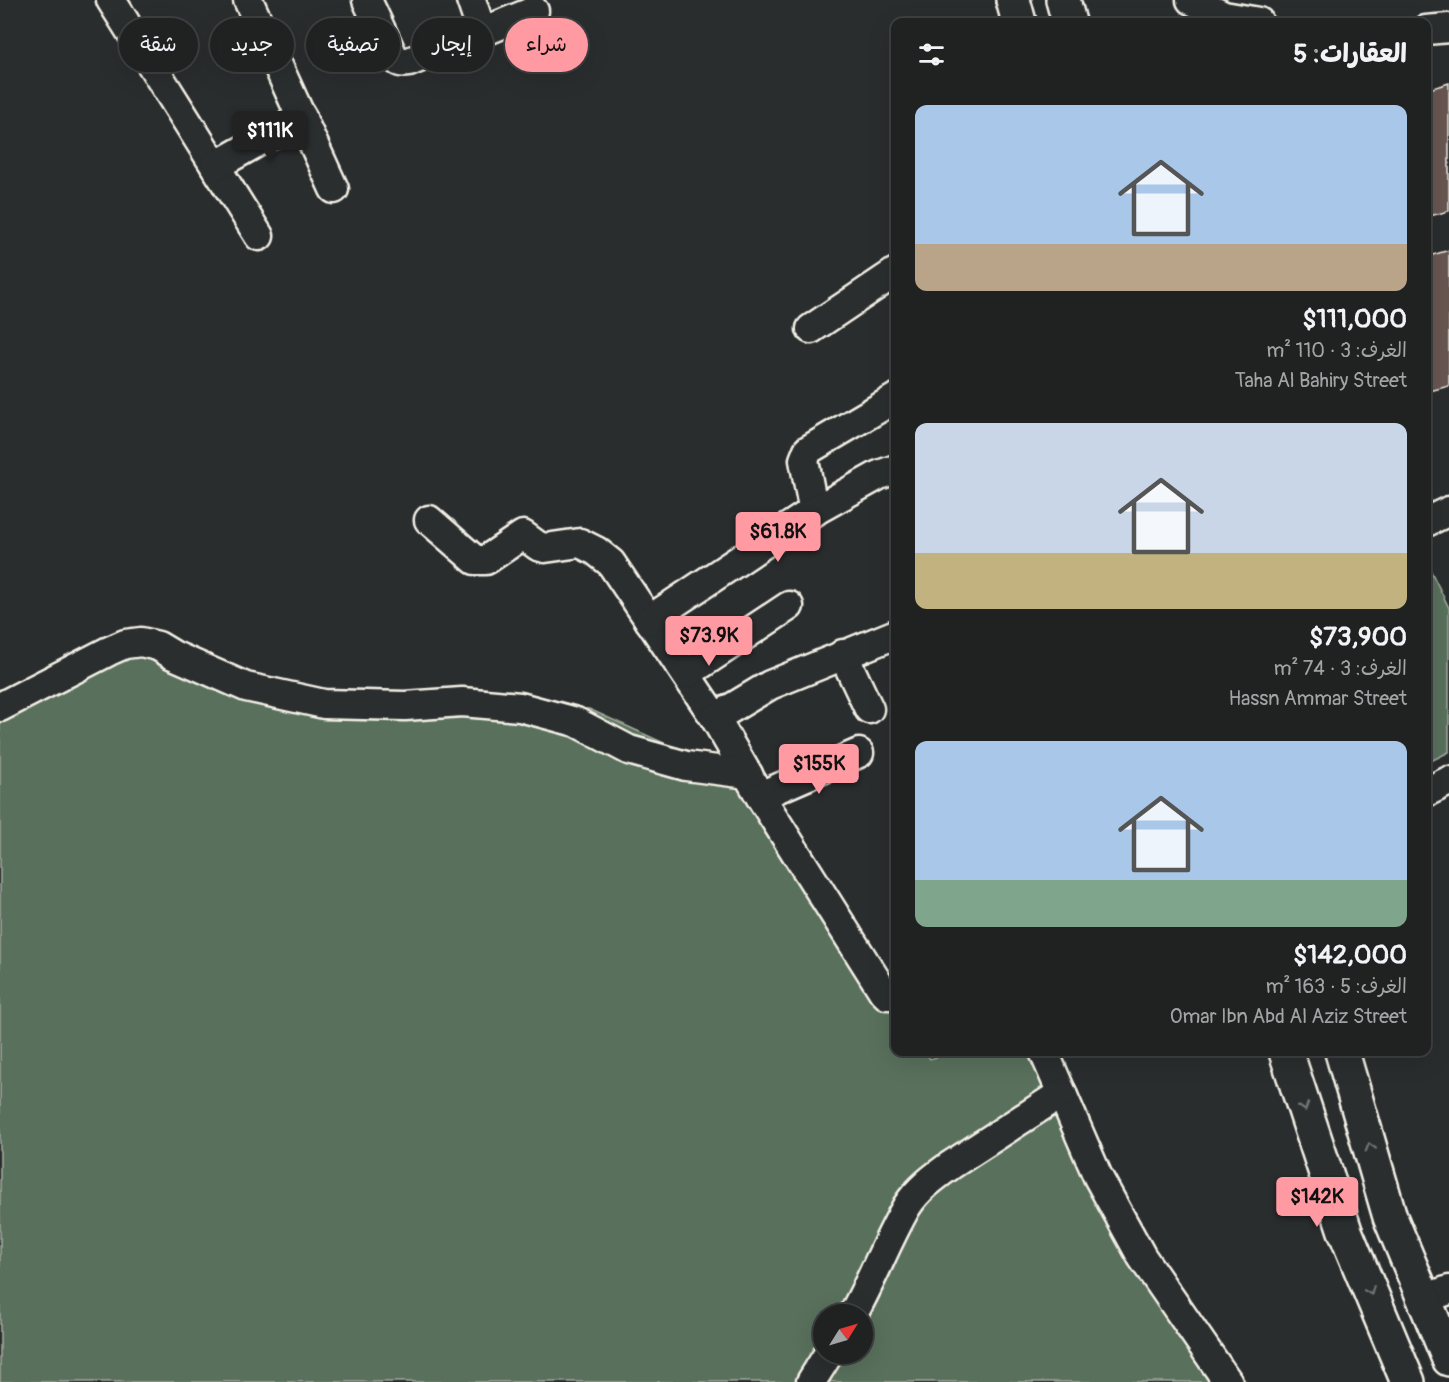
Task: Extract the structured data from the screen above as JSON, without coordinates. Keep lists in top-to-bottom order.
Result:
{
  "north": "top right",
  "page": {
    "chip": [
      "شراء",
      "إيجار",
      "تصفية",
      "جديد",
      "شقة"
    ],
    "heading": "العقارات: 5",
    "list": [
      {
        "name": "$111,000",
        "note": "الغرف: 3 · 110 m² · Taha Al Bahiry Street"
      },
      {
        "name": "$73,900",
        "note": "الغرف: 3 · 74 m² · Hassn Ammar Street"
      },
      {
        "name": "$142,000",
        "note": "الغرف: 5 · 163 m² · Omar Ibn Abd Al Aziz Street"
      }
    ],
    "price": [
      "$111K",
      "$61.8K",
      "$73.9K",
      "$155K",
      "$142K"
    ]
  }
}
